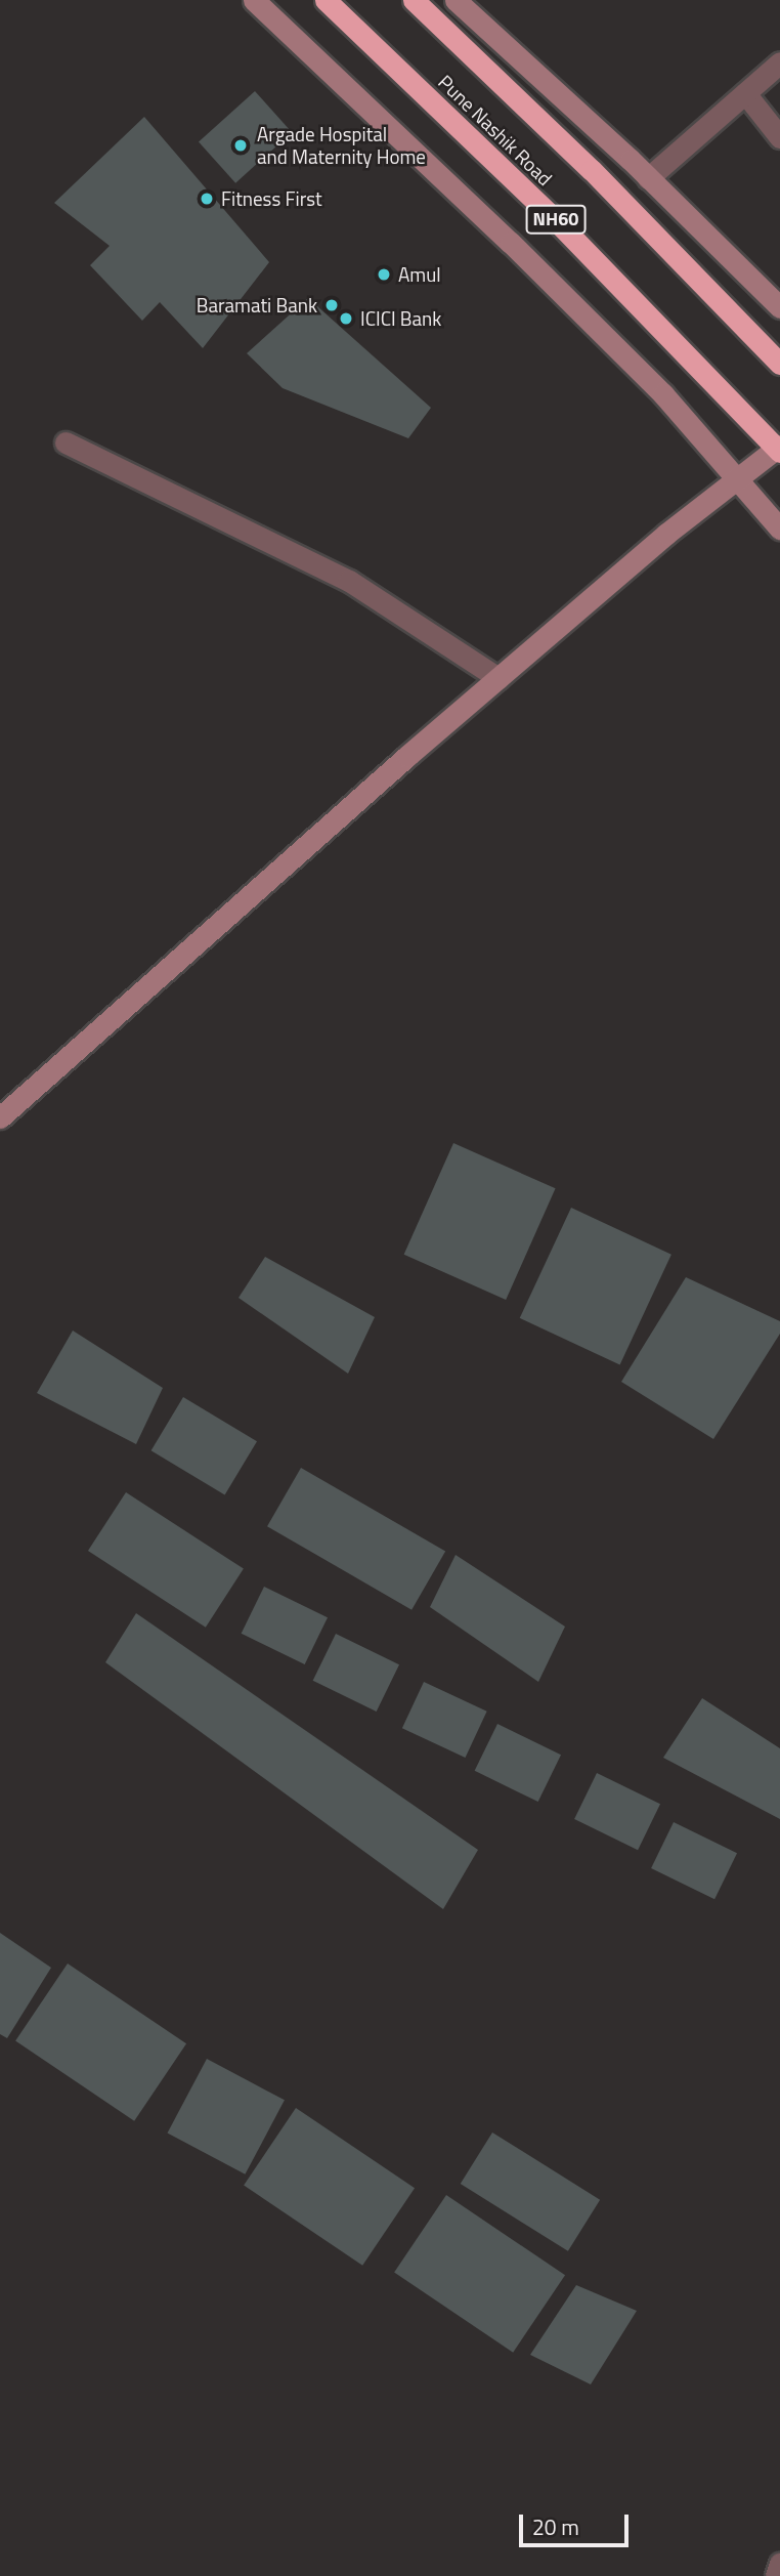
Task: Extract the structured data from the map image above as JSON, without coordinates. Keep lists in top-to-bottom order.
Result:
{
  "streets": {
    "highway": ["Pune Nashik Road", "NH60"]
  },
  "places": [
    "Argade Hospital and Maternity Home",
    "Fitness First",
    "Amul",
    "Baramati Bank",
    "ICICI Bank"
  ],
  "scale_bar": "20 m"
}
